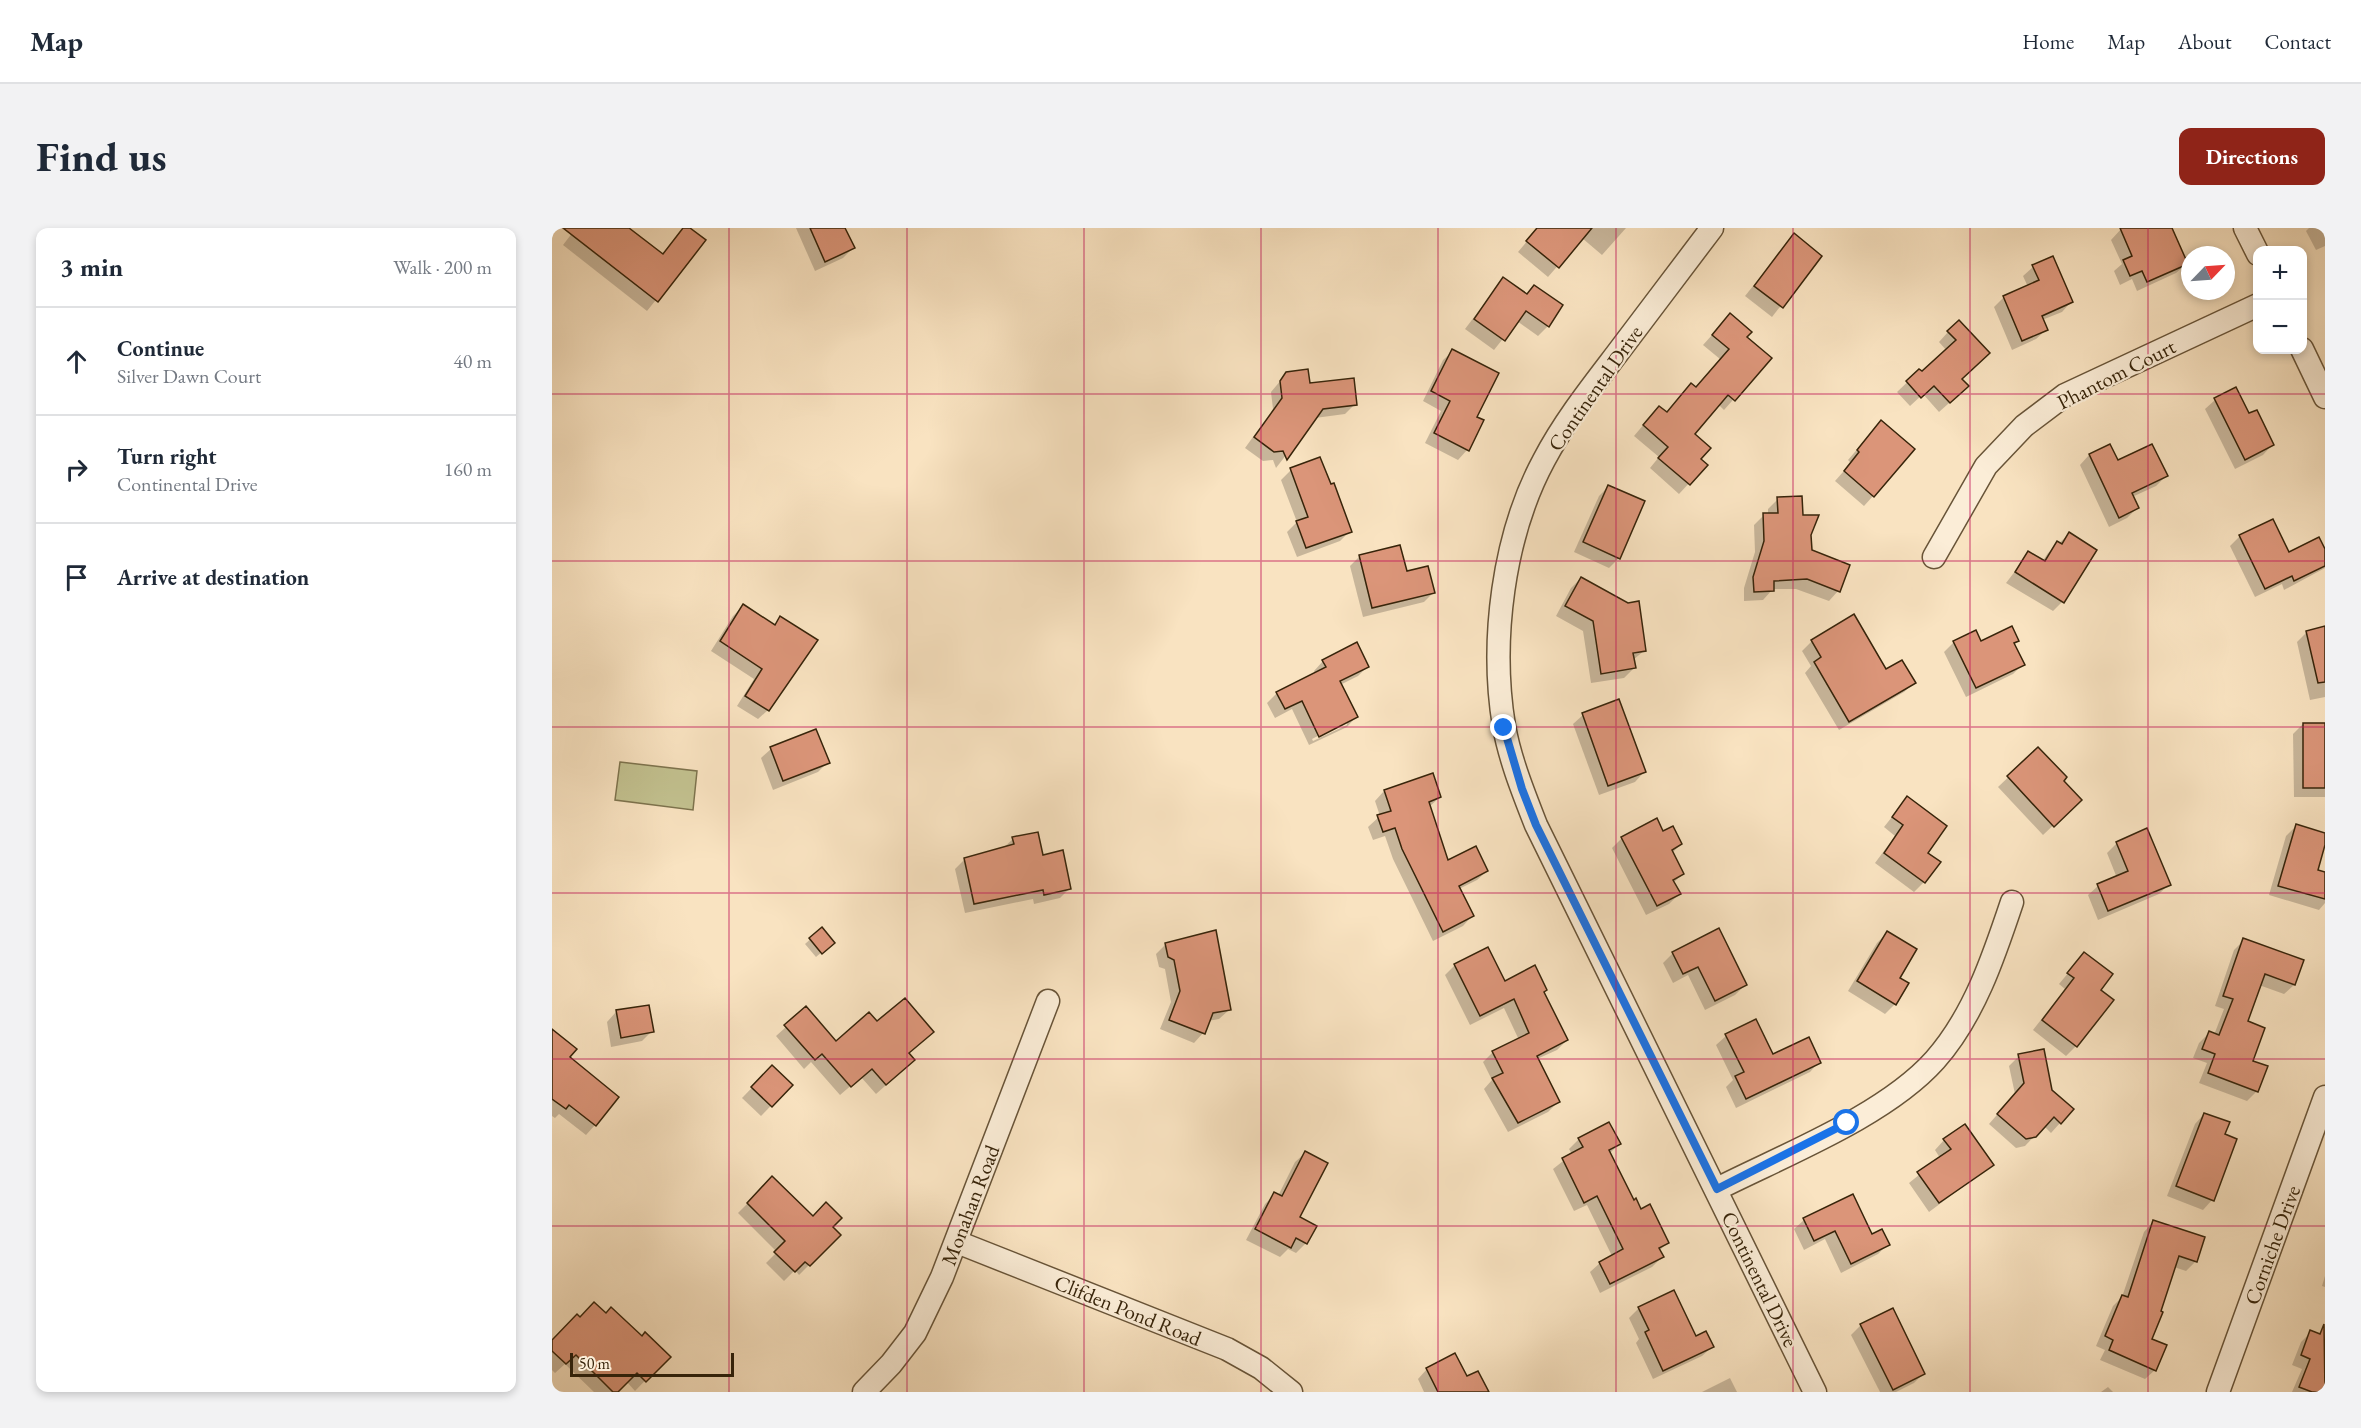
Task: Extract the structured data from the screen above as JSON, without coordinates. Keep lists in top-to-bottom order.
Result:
{
  "streets": {
    "street": [
      "Phantom Court",
      "Continental Drive",
      "Monahan Road",
      "Corniche Drive",
      "Clifden Pond Road"
    ]
  },
  "crossings": [
    ["Monahan Road", "Clifden Pond Road"]
  ],
  "scale_bar": "50 m",
  "north": "top right",
  "page": {
    "header": "Map",
    "nav": [
      "Home",
      "Map",
      "About",
      "Contact"
    ],
    "buttons": "Directions",
    "title": "Find us",
    "heading": ["3 min", "Walk · 200 m"],
    "map_buttons": ["+", "−"],
    "list": [
      ["Continue", "Silver Dawn Court", "40 m"],
      ["Turn right", "Continental Drive", "160 m"],
      "Arrive at destination"
    ],
    "scale": "50 m"
  }
}
